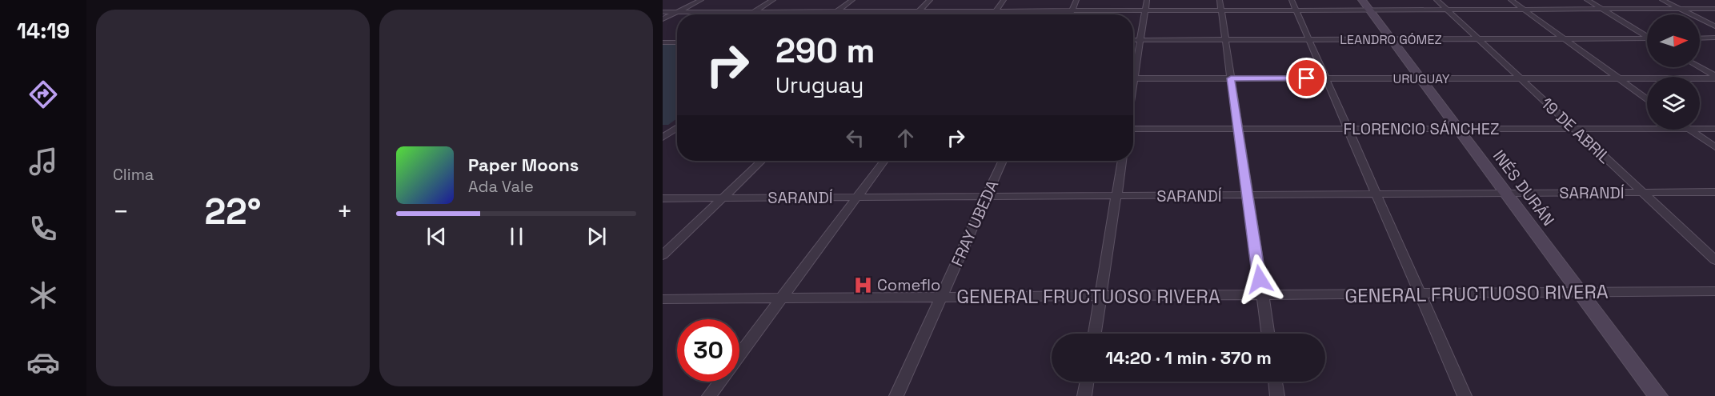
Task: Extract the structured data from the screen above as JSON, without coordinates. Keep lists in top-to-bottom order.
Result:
{
  "streets": {
    "street": [
      "LEANDRO GÓMEZ",
      "URUGUAY",
      "FLORENCIO SÁNCHEZ",
      "19 DE ABRIL",
      "INÉS DURÁN",
      "SARANDÍ",
      "FRAY UBEDA",
      "GENERAL FRUCTUOSO RIVERA"
    ]
  },
  "crossings": [
    ["LEANDRO GÓMEZ", "19 DE ABRIL"],
    ["LEANDRO GÓMEZ", "INÉS DURÁN"],
    ["URUGUAY", "19 DE ABRIL"],
    ["URUGUAY", "INÉS DURÁN"],
    ["FLORENCIO SÁNCHEZ", "19 DE ABRIL"],
    ["FLORENCIO SÁNCHEZ", "INÉS DURÁN"],
    ["19 DE ABRIL", "SARANDÍ"],
    ["INÉS DURÁN", "SARANDÍ"],
    ["INÉS DURÁN", "GENERAL FRUCTUOSO RIVERA"],
    ["SARANDÍ", "FRAY UBEDA"],
    ["FRAY UBEDA", "GENERAL FRUCTUOSO RIVERA"]
  ],
  "places": {
    "hospital": ["Comeflo"]
  },
  "north": "right",
  "page": {
    "tabs": "14:19",
    "tile": "Clima",
    "turn": ["290 m", "Uruguay"],
    "song": ["Paper Moons", "Ada Vale"],
    "heat": ["−", "22°", "+"],
    "limit": "30",
    "trip": "14:20 · 1 min · 370 m"
  }
}
